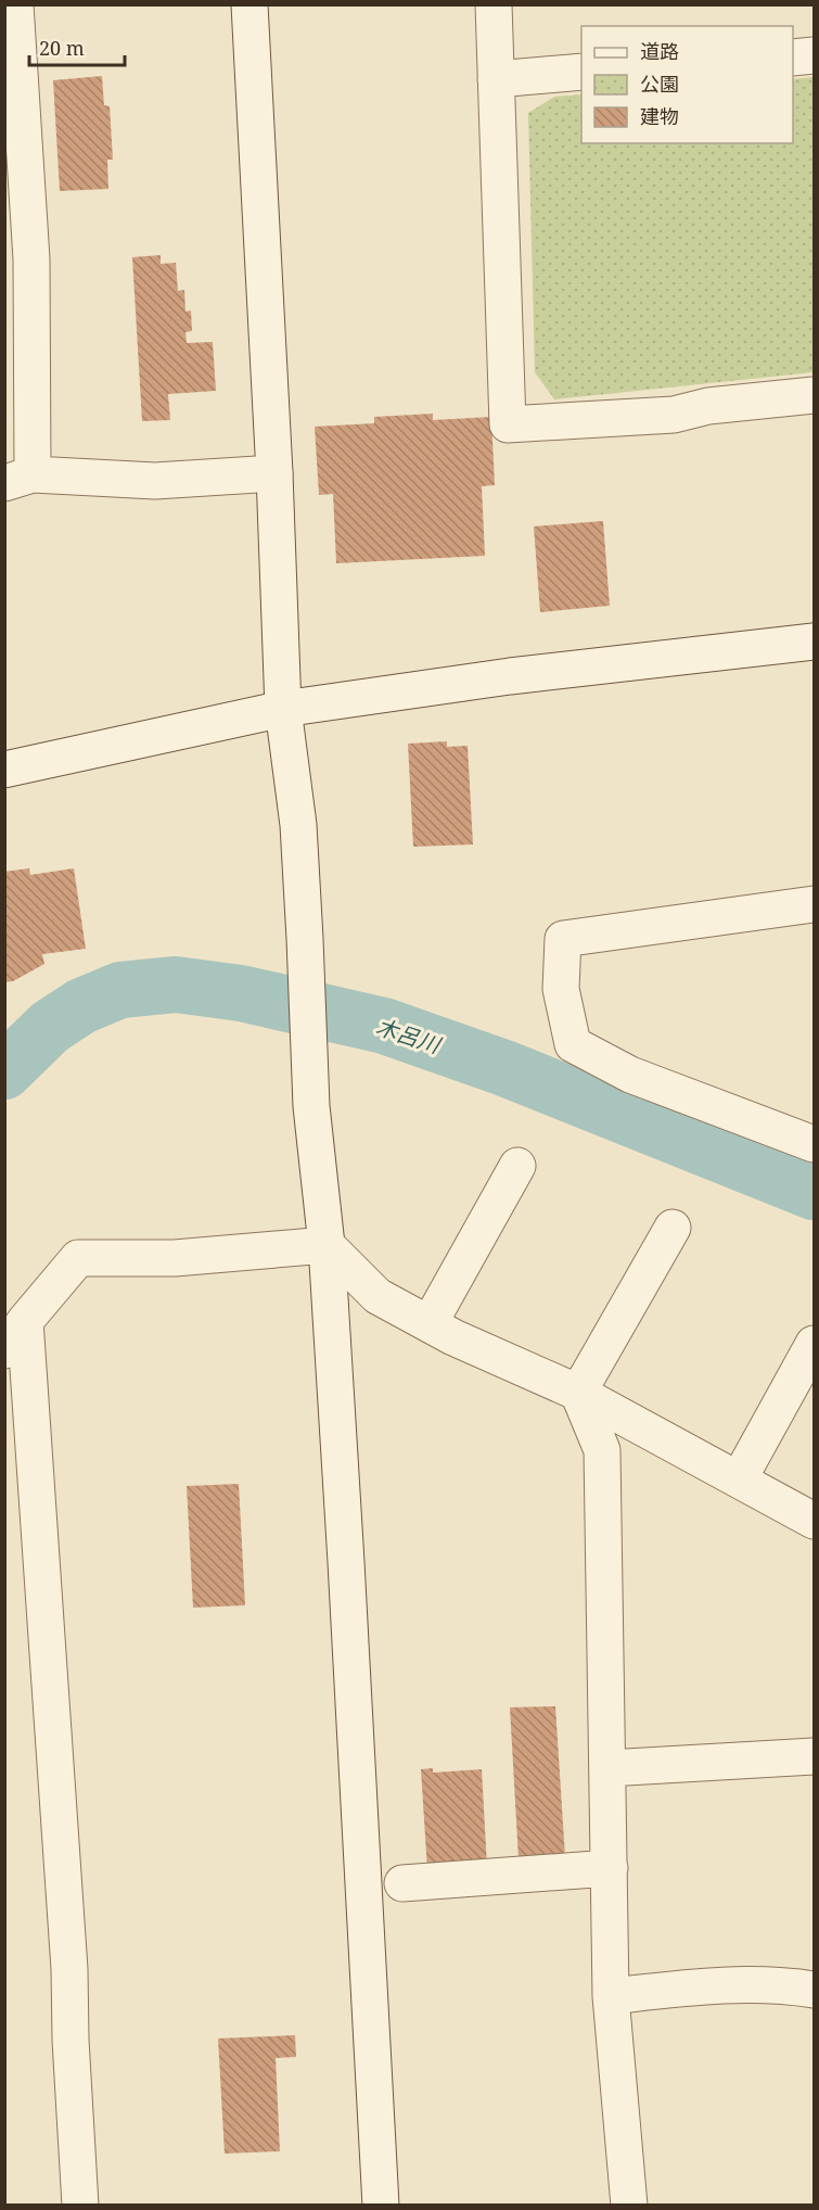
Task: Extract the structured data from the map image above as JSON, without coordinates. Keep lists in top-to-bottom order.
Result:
{
  "water": ["木呂川"],
  "legend": ["道路", "公園", "建物"],
  "scale_bar": "20 m"
}
